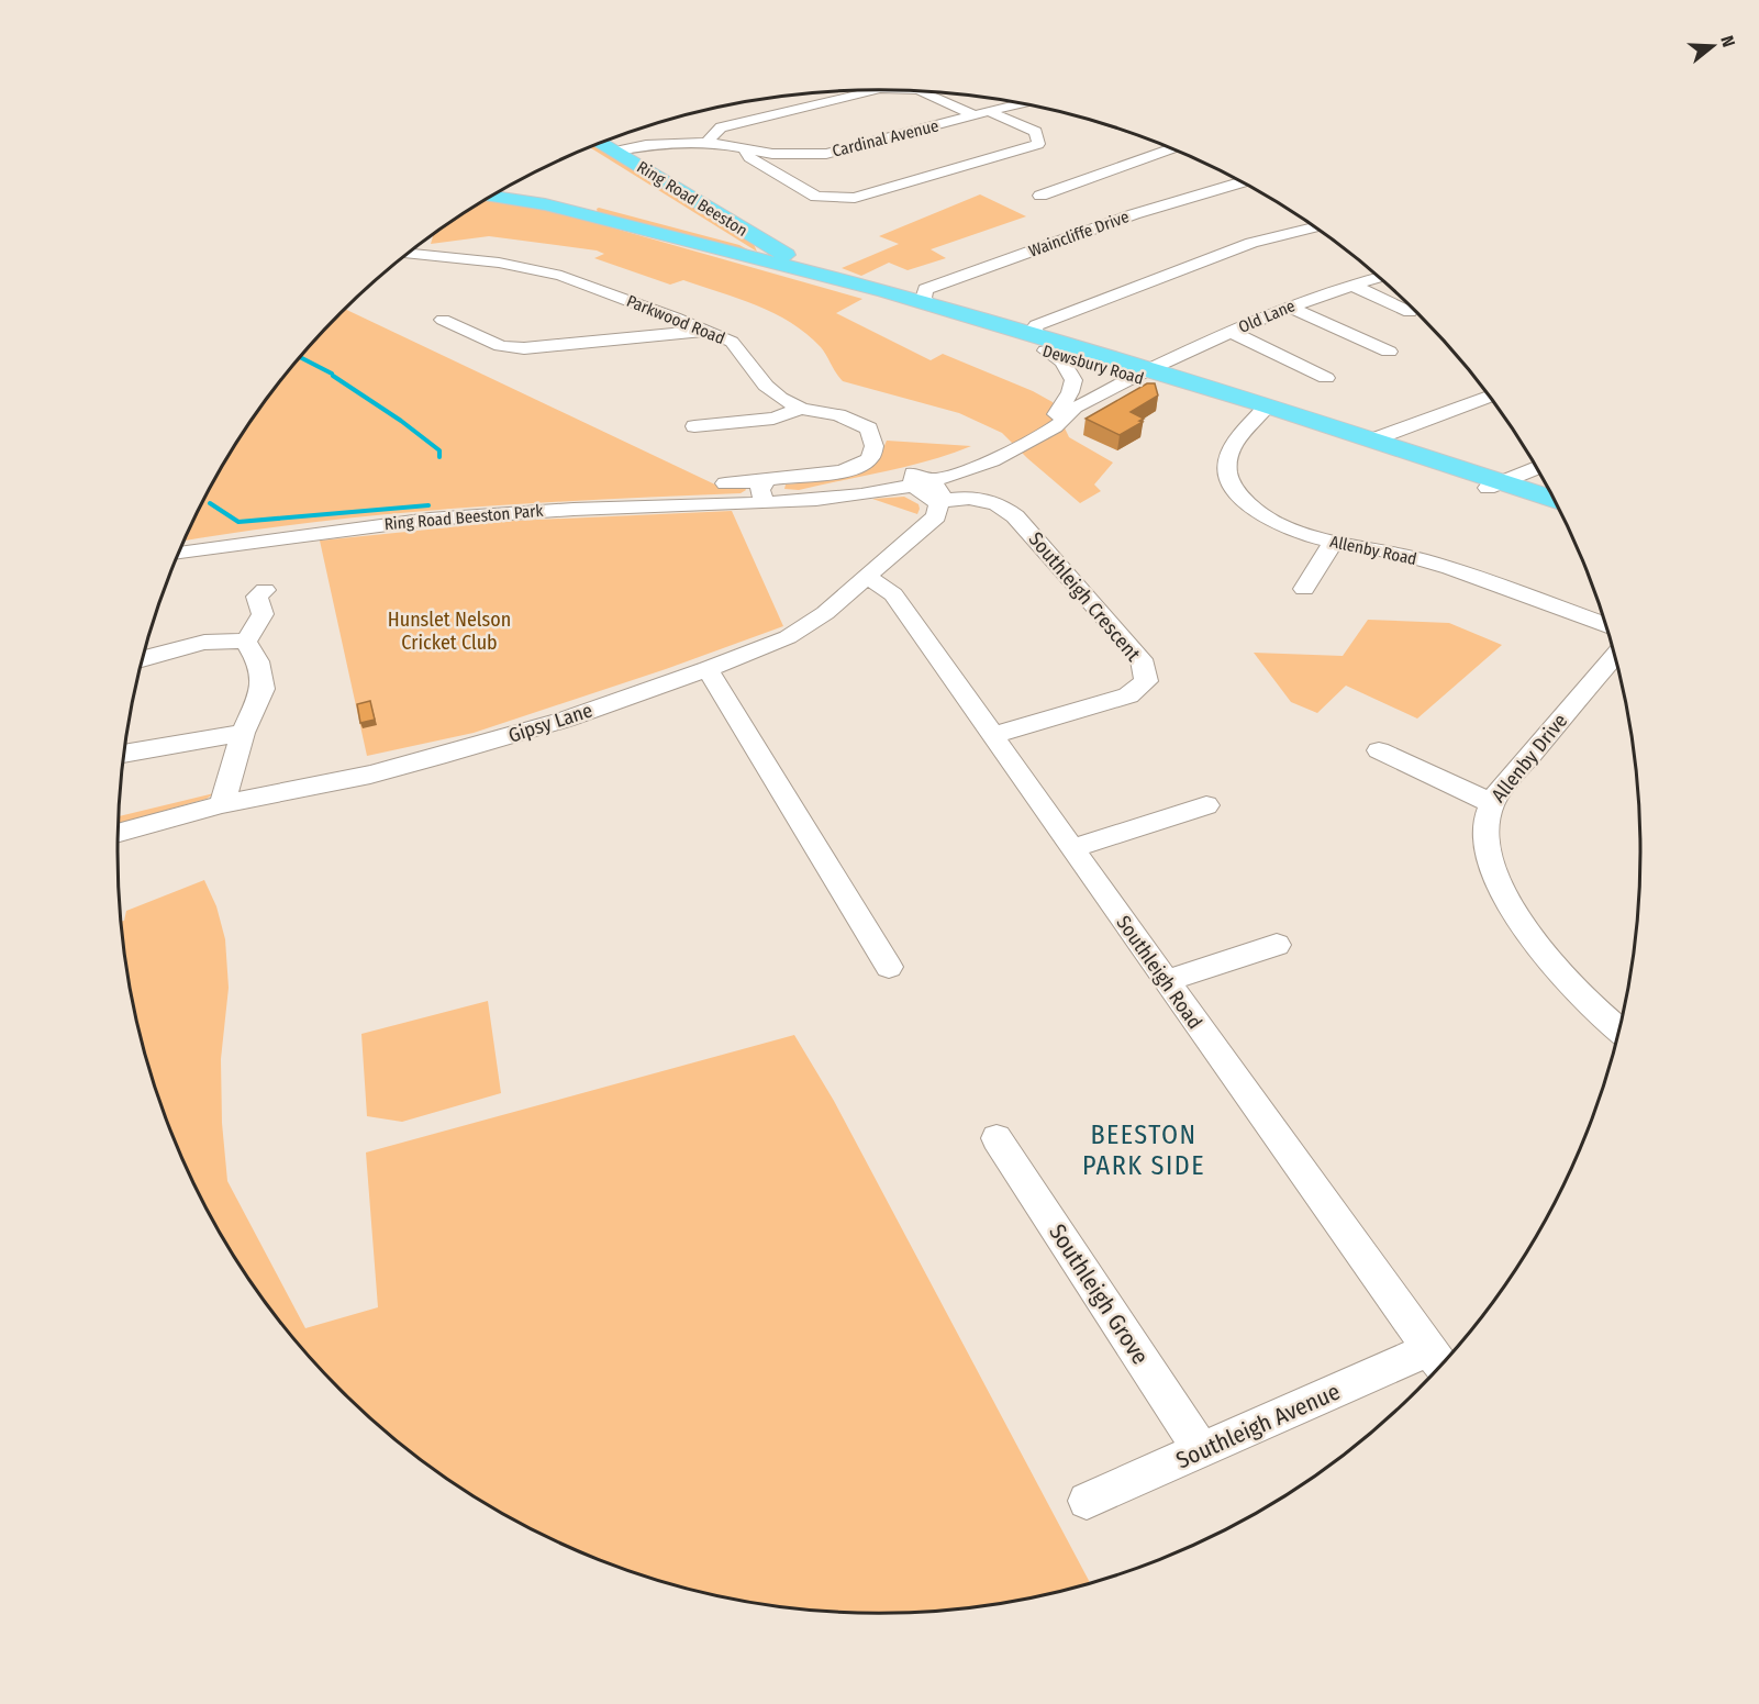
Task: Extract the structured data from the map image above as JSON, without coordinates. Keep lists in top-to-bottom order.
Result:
{
  "streets": {
    "main road": ["Ring Road Beeston", "Dewsbury Road"],
    "street": [
      "Cardinal Avenue",
      "Waincliffe Drive",
      "Old Lane",
      "Parkwood Road",
      "Ring Road Beeston Park",
      "Allenby Road",
      "Southleigh Crescent",
      "Gipsy Lane",
      "Allenby Drive",
      "Southleigh Road",
      "Southleigh Grove",
      "Southleigh Avenue"
    ]
  },
  "crossings": [
    ["Cardinal Avenue", "Ring Road Beeston"],
    ["Ring Road Beeston", "Dewsbury Road"],
    ["Waincliffe Drive", "Dewsbury Road"],
    ["Old Lane", "Dewsbury Road"],
    ["Old Lane", "Ring Road Beeston Park"],
    ["Dewsbury Road", "Ring Road Beeston Park"],
    ["Dewsbury Road", "Allenby Road"],
    ["Ring Road Beeston Park", "Southleigh Crescent"],
    ["Ring Road Beeston Park", "Gipsy Lane"],
    ["Southleigh Crescent", "Gipsy Lane"],
    ["Southleigh Crescent", "Southleigh Road"],
    ["Gipsy Lane", "Southleigh Road"],
    ["Southleigh Road", "Southleigh Avenue"],
    ["Southleigh Grove", "Southleigh Avenue"]
  ],
  "districts": ["BEESTON PARK SIDE"],
  "parks": ["Hunslet Nelson Cricket Club"],
  "north": "right"
}
